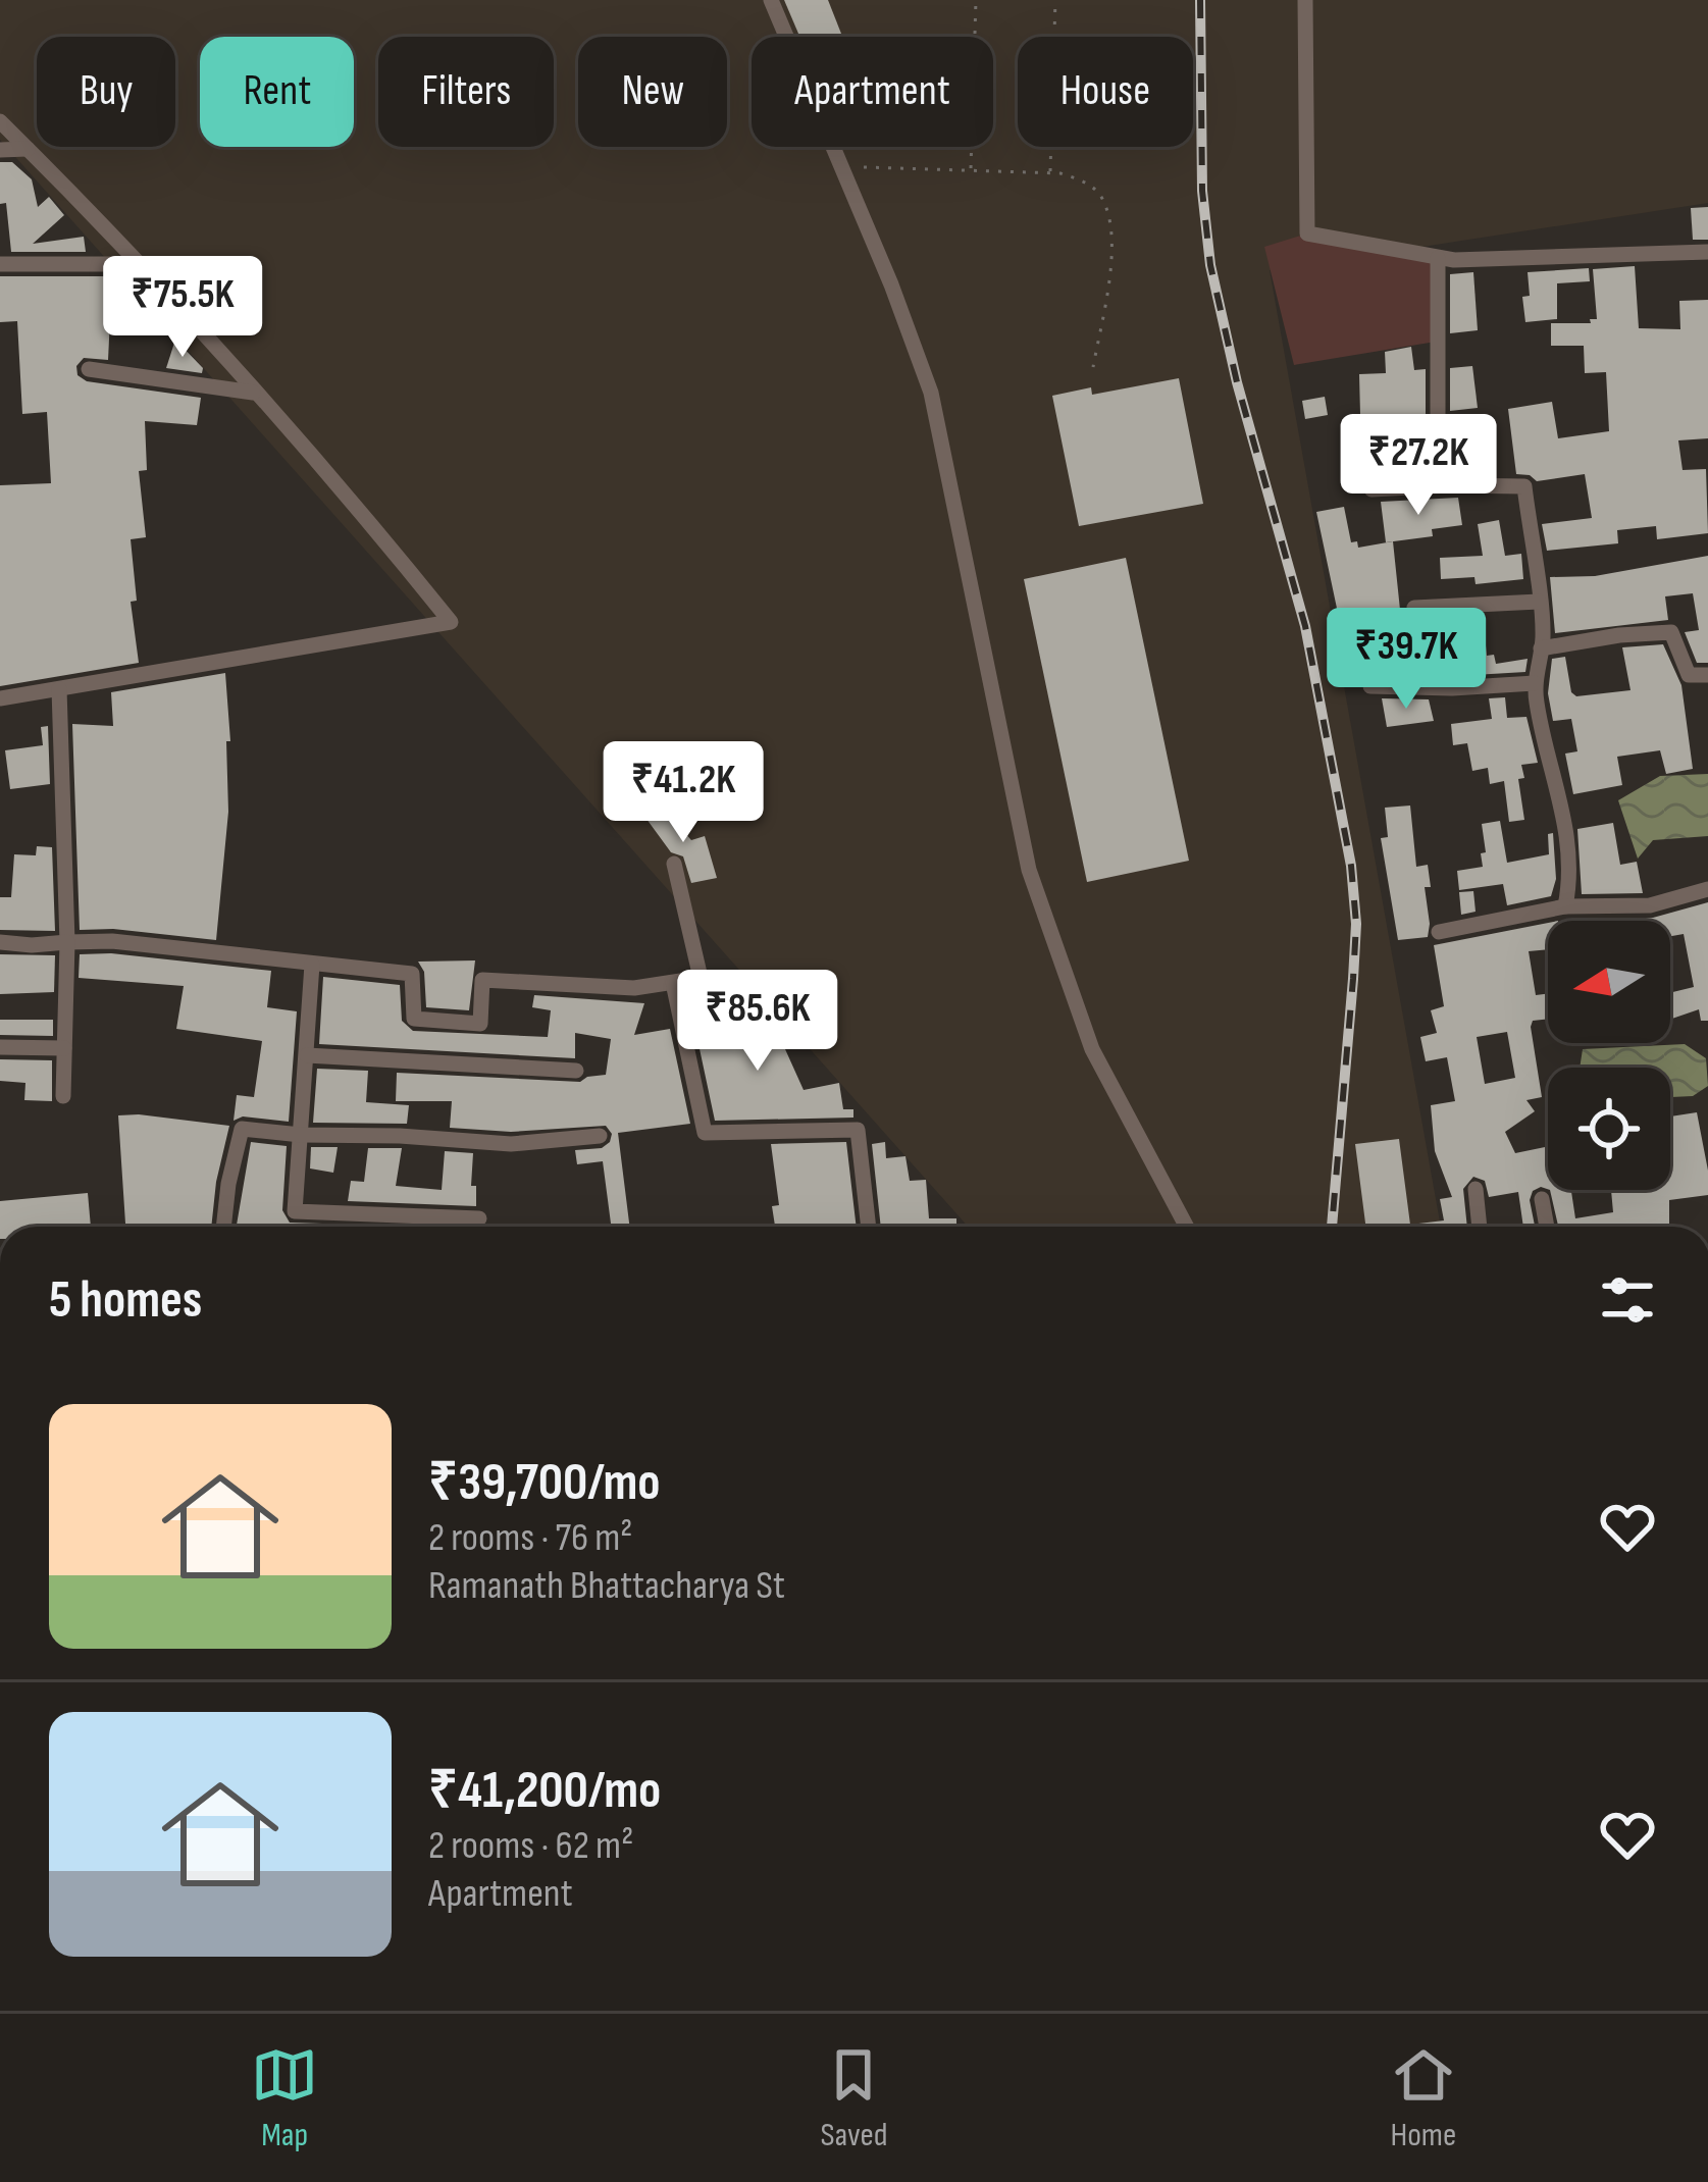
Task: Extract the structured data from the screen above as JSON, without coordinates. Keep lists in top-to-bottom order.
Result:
{
  "north": "left",
  "page": {
    "chip": [
      "Buy",
      "Rent",
      "Filters",
      "New",
      "Apartment",
      "House"
    ],
    "price": [
      "₹75.5K",
      "₹27.2K",
      "₹39.7K",
      "₹41.2K",
      "₹85.6K"
    ],
    "heading": "5 homes",
    "list": [
      {
        "name": "₹39,700/mo",
        "note": "2 rooms · 76 m² · Ramanath Bhattacharya St"
      },
      {
        "name": "₹41,200/mo",
        "note": "2 rooms · 62 m² · Apartment"
      }
    ],
    "tabs": ["Map", "Saved", "Home"]
  }
}
